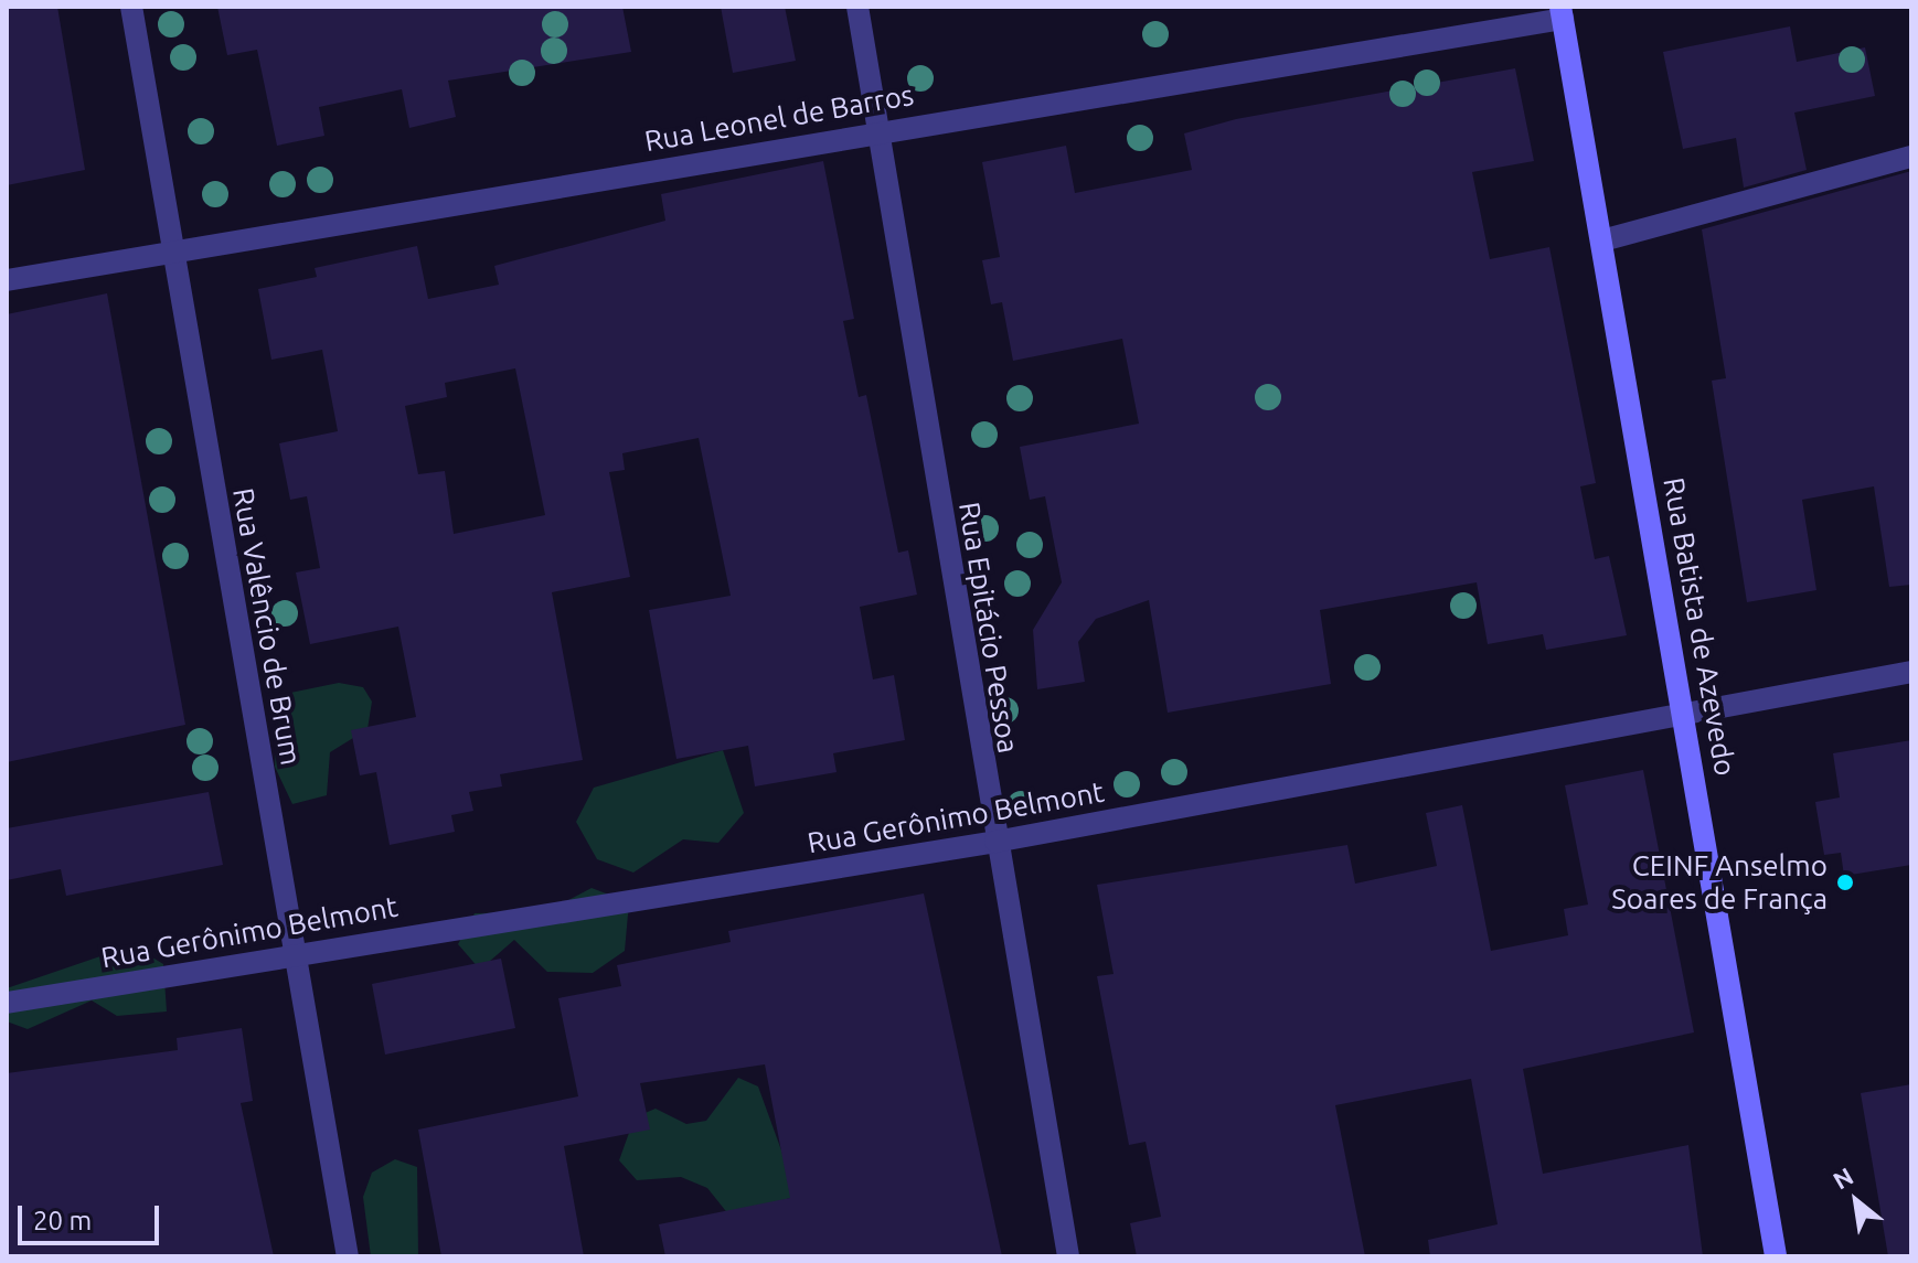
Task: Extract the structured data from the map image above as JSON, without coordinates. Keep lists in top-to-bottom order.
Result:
{
  "streets": {
    "street": [
      "Rua Leonel de Barros",
      "Rua Valêncio de Brum",
      "Rua Batista de Azevedo",
      "Rua Epitácio Pessoa",
      "Rua Gerônimo Belmont"
    ]
  },
  "crossings": [
    ["Rua Leonel de Barros", "Rua Valêncio de Brum"],
    ["Rua Leonel de Barros", "Rua Batista de Azevedo"],
    ["Rua Leonel de Barros", "Rua Epitácio Pessoa"],
    ["Rua Valêncio de Brum", "Rua Gerônimo Belmont"],
    ["Rua Batista de Azevedo", "Rua Gerônimo Belmont"],
    ["Rua Epitácio Pessoa", "Rua Gerônimo Belmont"]
  ],
  "places": ["CEINF Anselmo Soares de França"],
  "scale_bar": "20 m",
  "north": "top left"
}
